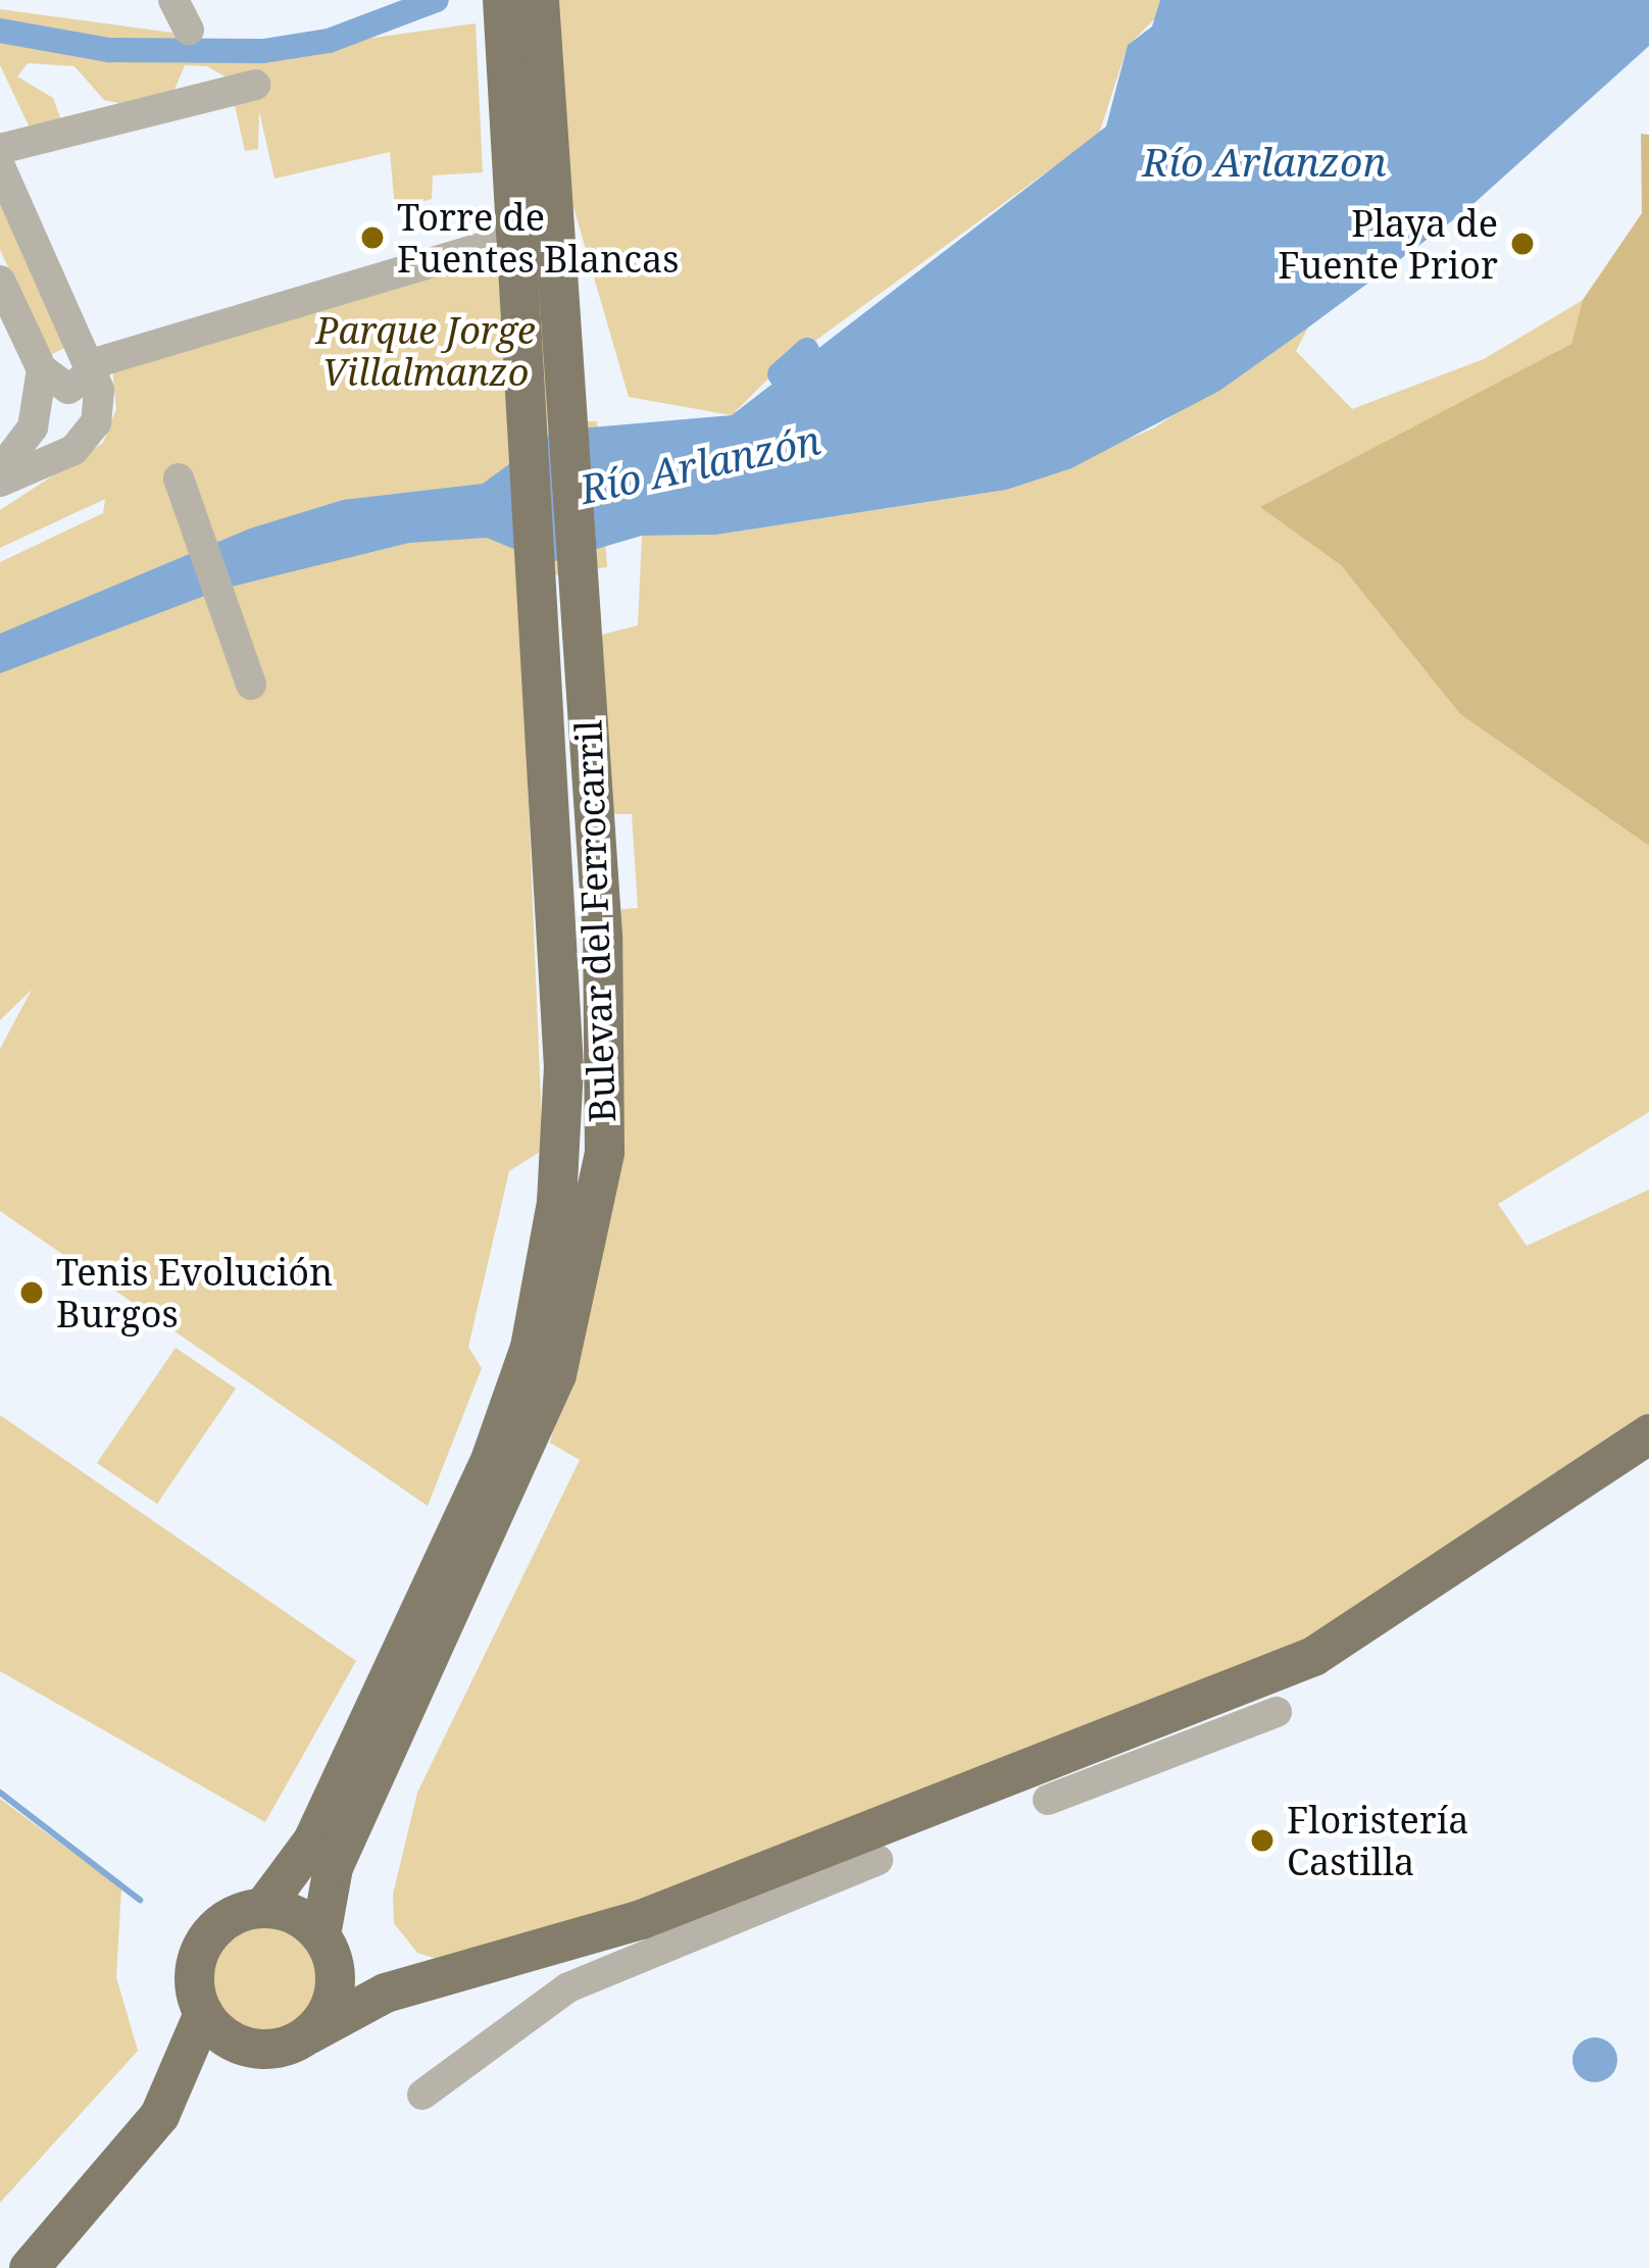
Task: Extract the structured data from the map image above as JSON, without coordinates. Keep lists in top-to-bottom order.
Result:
{
  "streets": {
    "main road": ["Bulevar del Ferrocarril"]
  },
  "water": ["Río Arlanzon", "Río Arlanzón"],
  "parks": ["Parque Jorge Villalmanzo"],
  "places": [
    "Torre de Fuentes Blancas",
    "Playa de Fuente Prior",
    "Tenis Evolución Burgos",
    "Floristería Castilla"
  ]
}
